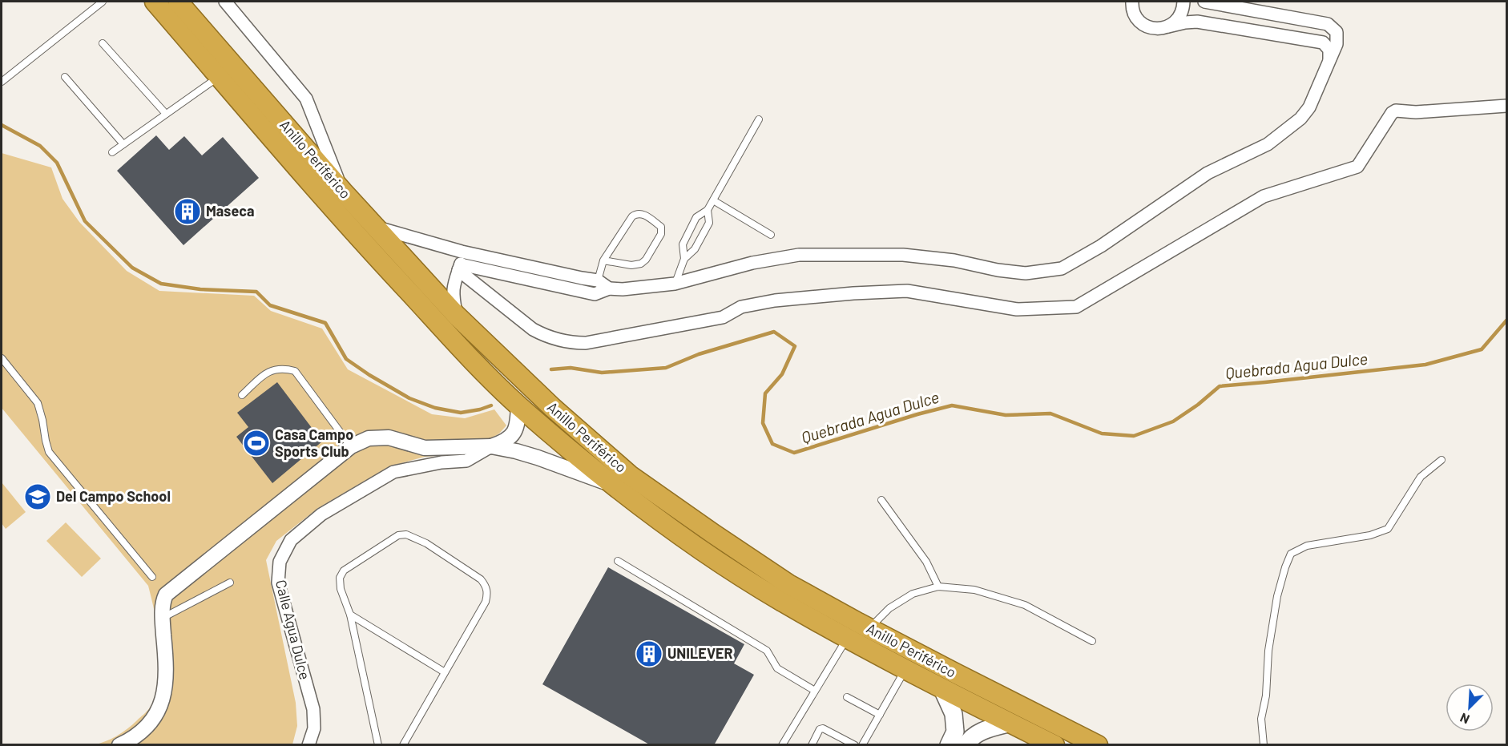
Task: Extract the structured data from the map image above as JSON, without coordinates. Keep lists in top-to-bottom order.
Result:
{
  "streets": {
    "highway": ["Anillo Periférico"],
    "street": ["Calle Agua Dulce"]
  },
  "crossings": [
    ["Anillo Periférico", "Calle Agua Dulce"]
  ],
  "water": ["Quebrada Agua Dulce"],
  "places": {
    "building": ["Maseca", "UNILEVER"],
    "sports": ["Casa Campo Sports Club"],
    "school or university": ["Del Campo School"]
  },
  "north": "bottom left"
}
